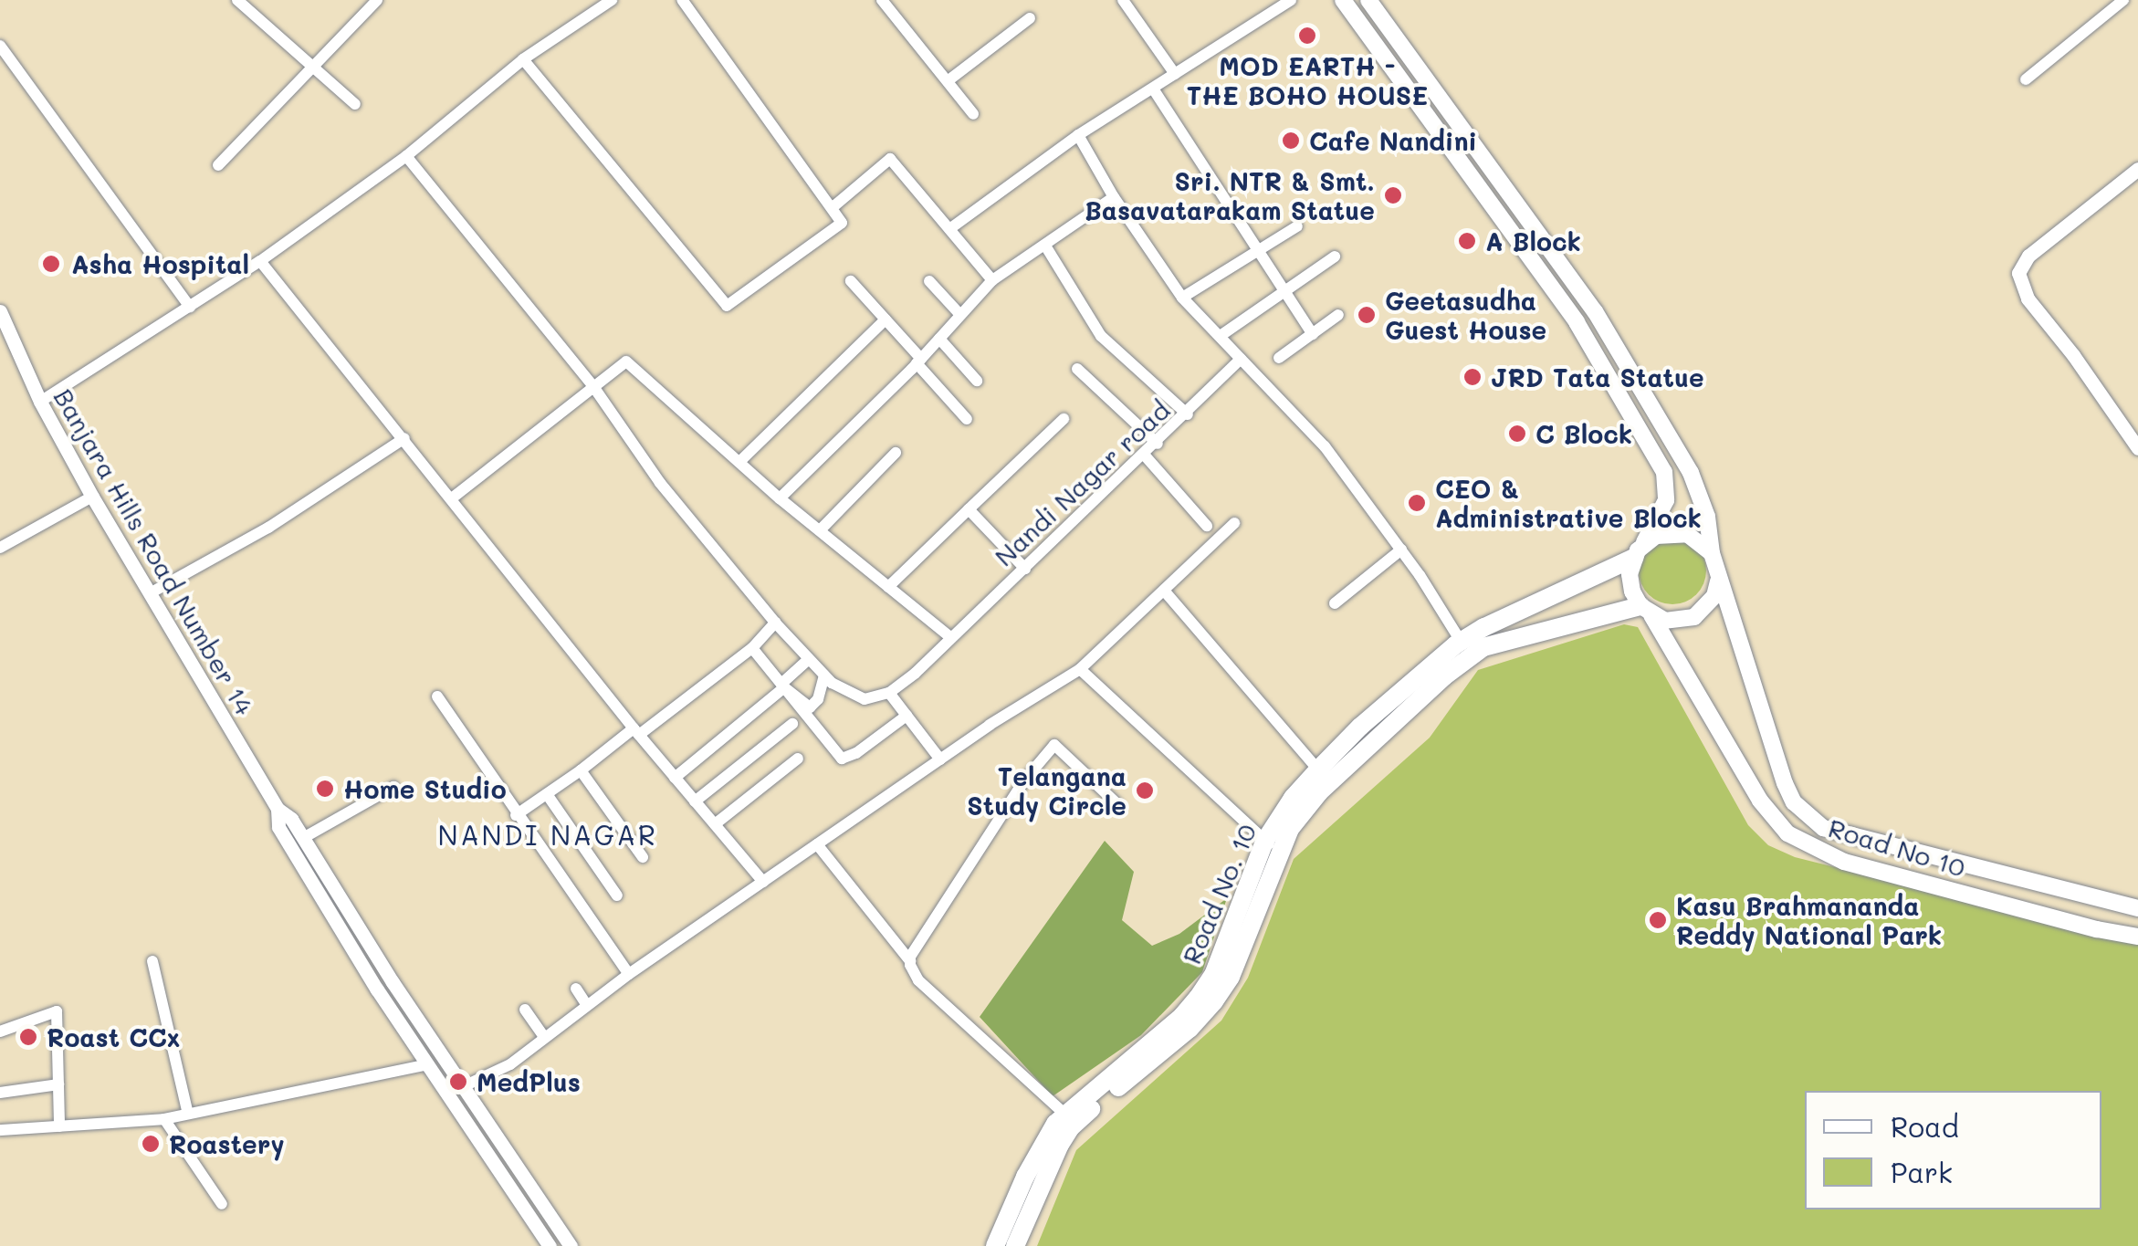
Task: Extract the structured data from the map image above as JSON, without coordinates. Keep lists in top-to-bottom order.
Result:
{
  "streets": {
    "main road": ["Road No 10", "Road No. 10"],
    "street": ["Nandi Nagar road", "Banjara Hills Road Number 14"]
  },
  "crossings": [
    ["Road No 10", "Road No. 10"]
  ],
  "districts": ["NANDI NAGAR"],
  "places": [
    "MOD EARTH - THE BOHO HOUSE",
    "Cafe Nandini",
    "Sri. NTR & Smt. Basavatarakam Statue",
    "A Block",
    "Asha Hospital",
    "Geetasudha Guest House",
    "JRD Tata Statue",
    "C Block",
    "CEO & Administrative Block",
    "Home Studio",
    "Telangana Study Circle",
    "Kasu Brahmananda Reddy National Park",
    "Roast CCx",
    "MedPlus",
    "Roastery"
  ],
  "legend": ["Road", "Park"]
}
